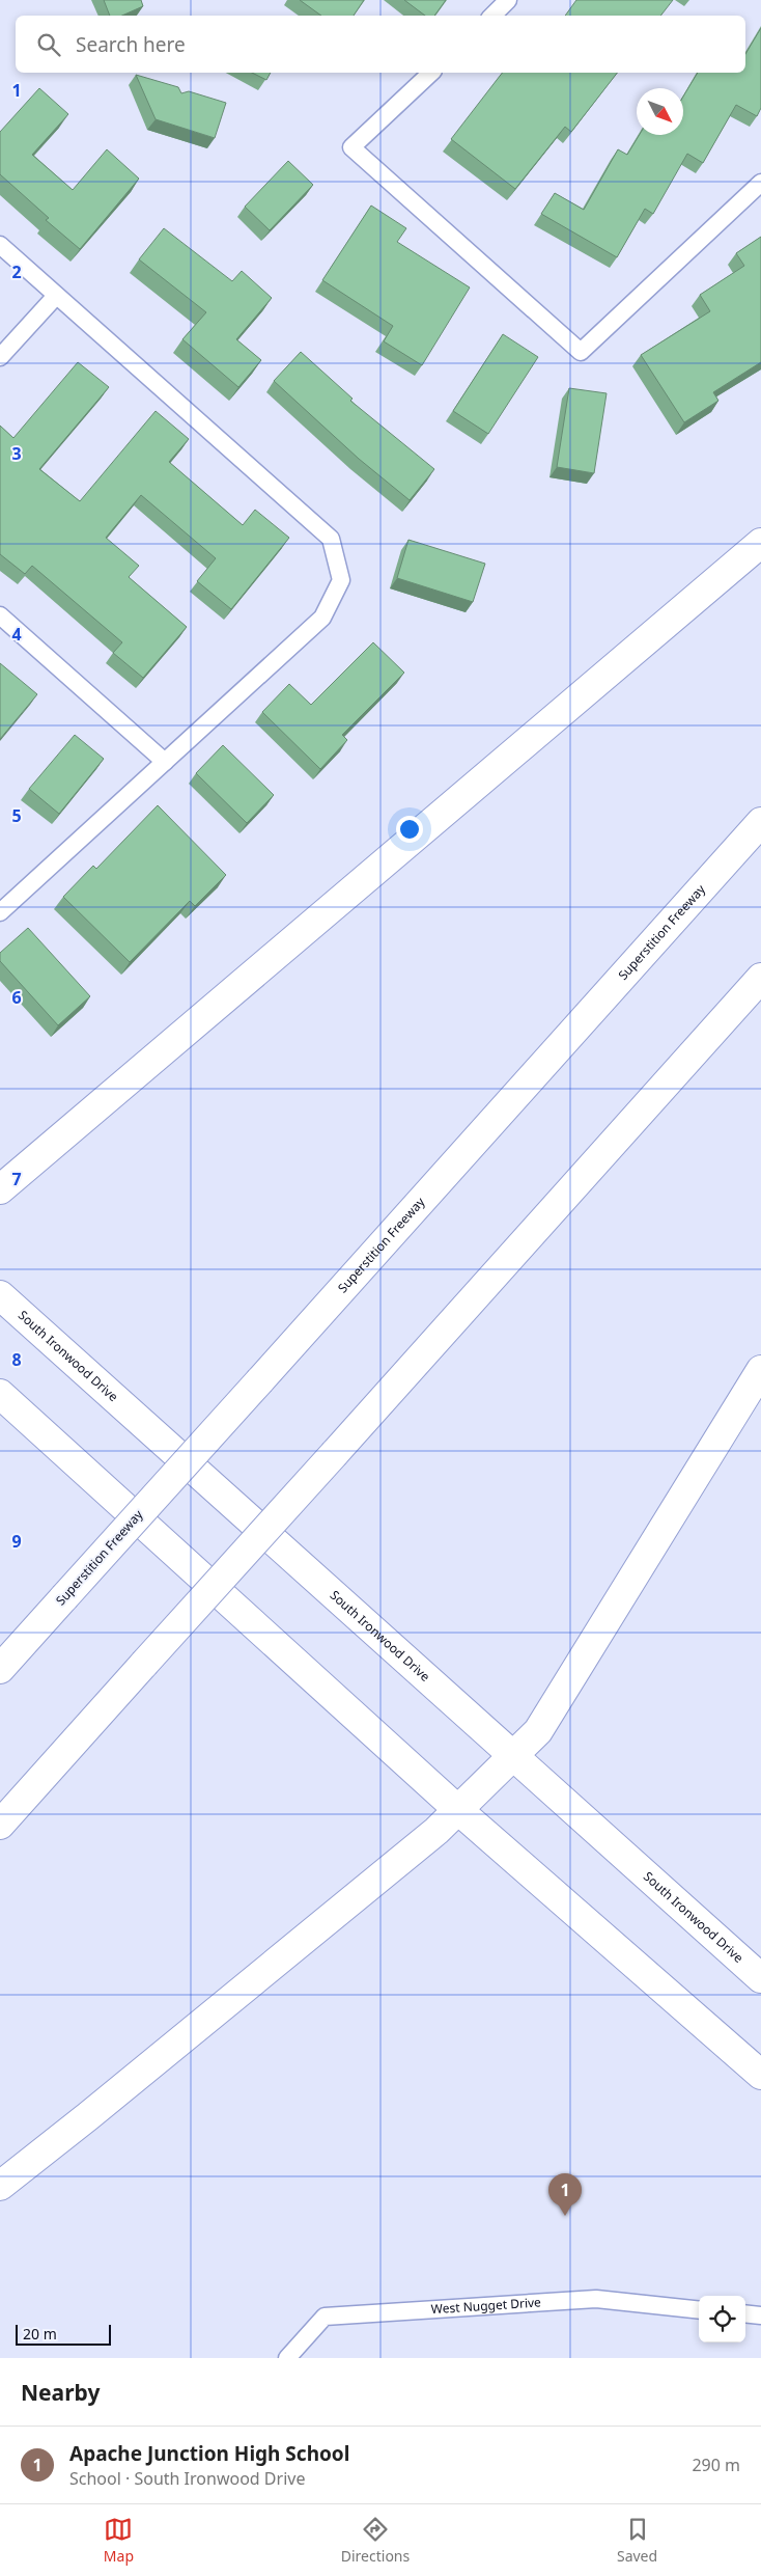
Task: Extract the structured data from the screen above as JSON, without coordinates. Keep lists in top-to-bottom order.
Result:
{
  "streets": {
    "main road": ["Superstition Freeway", "South Ironwood Drive"],
    "lane": ["West Nugget Drive"]
  },
  "scale_bar": "20 m",
  "north": "bottom right",
  "page": {
    "search": "Search here",
    "pins": "1",
    "scale": "20 m",
    "heading": "Nearby",
    "list": [
      {
        "mark": "1",
        "name": "Apache Junction High School",
        "note": "School · South Ironwood Drive",
        "value": "290 m"
      }
    ],
    "nav": ["Map", "Directions", "Saved"]
  },
  "grid": {
    "rows": [
      "1",
      "2",
      "3",
      "4",
      "5",
      "6",
      "7",
      "8",
      "9"
    ]
  }
}
